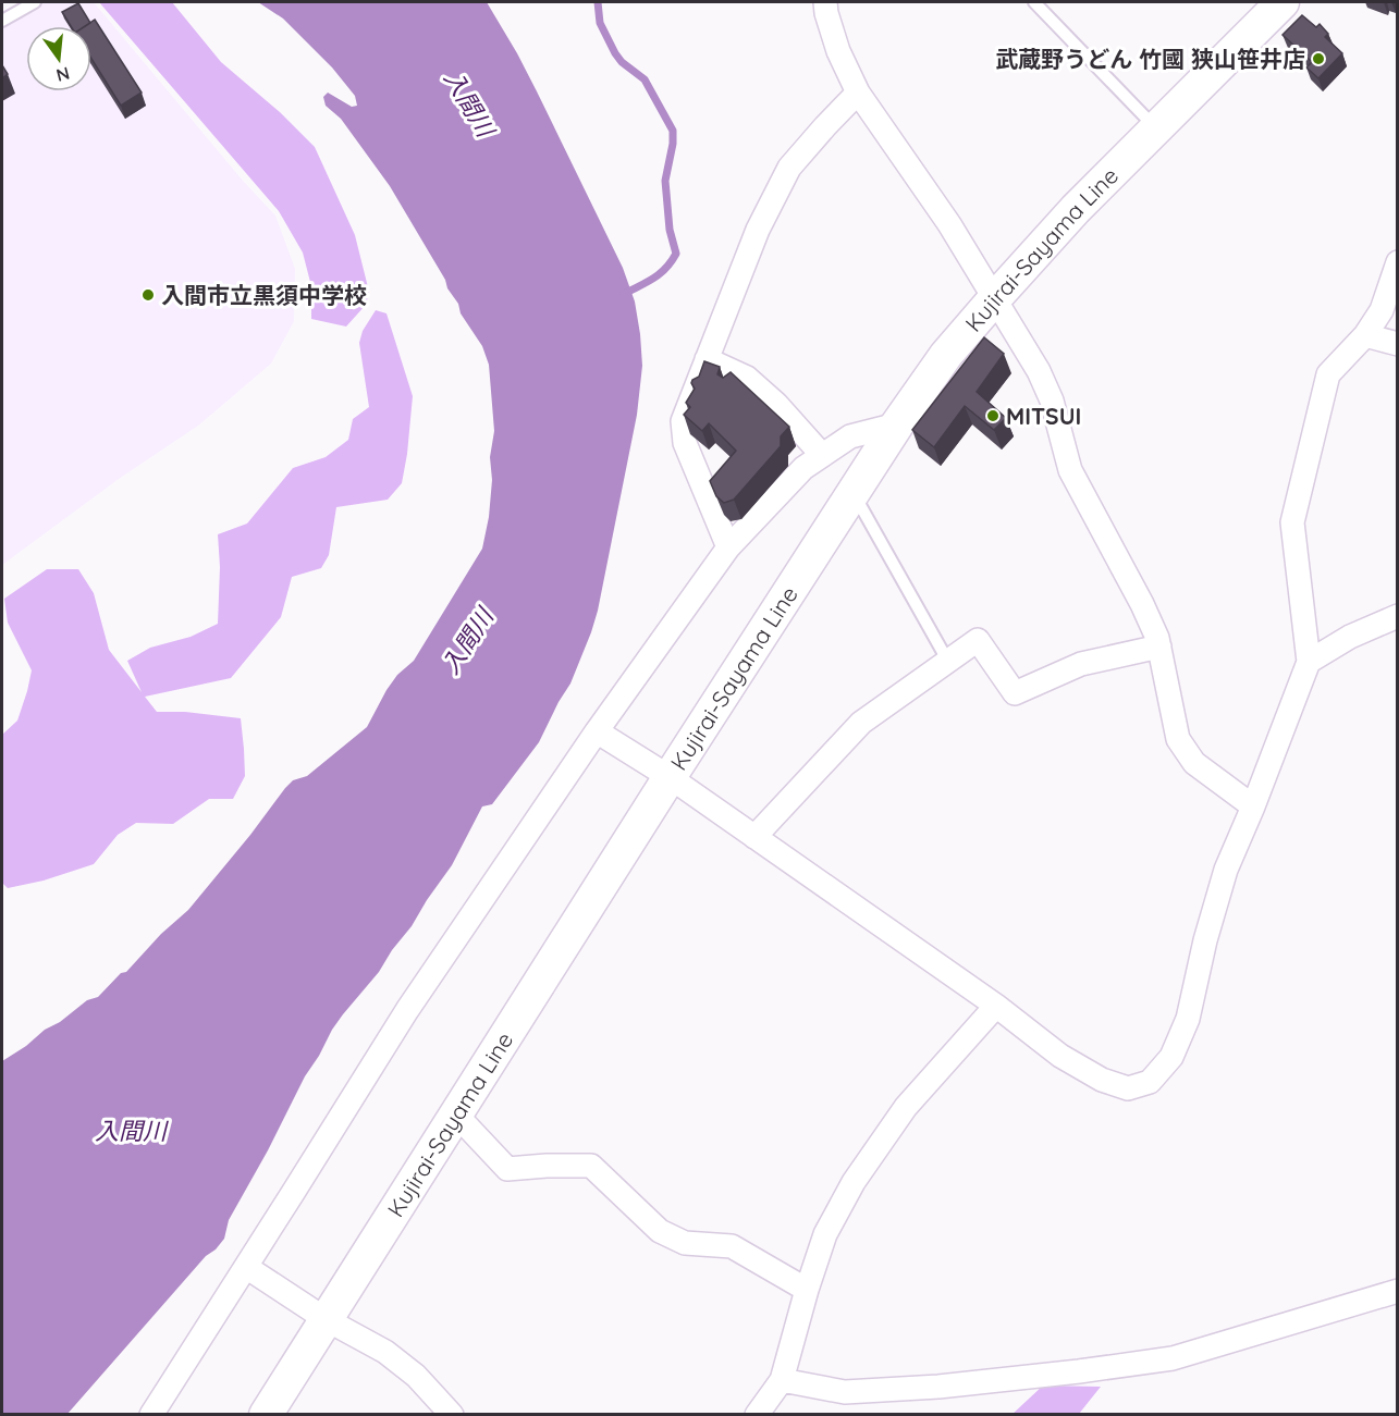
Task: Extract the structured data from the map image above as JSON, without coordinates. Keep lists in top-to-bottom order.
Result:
{
  "streets": {
    "main road": ["Kujirai-Sayama Line"]
  },
  "water": ["入間川"],
  "places": ["武蔵野うどん 竹國 狭山笹井店", "入間市立黒須中学校", "MITSUI"],
  "north": "bottom"
}
